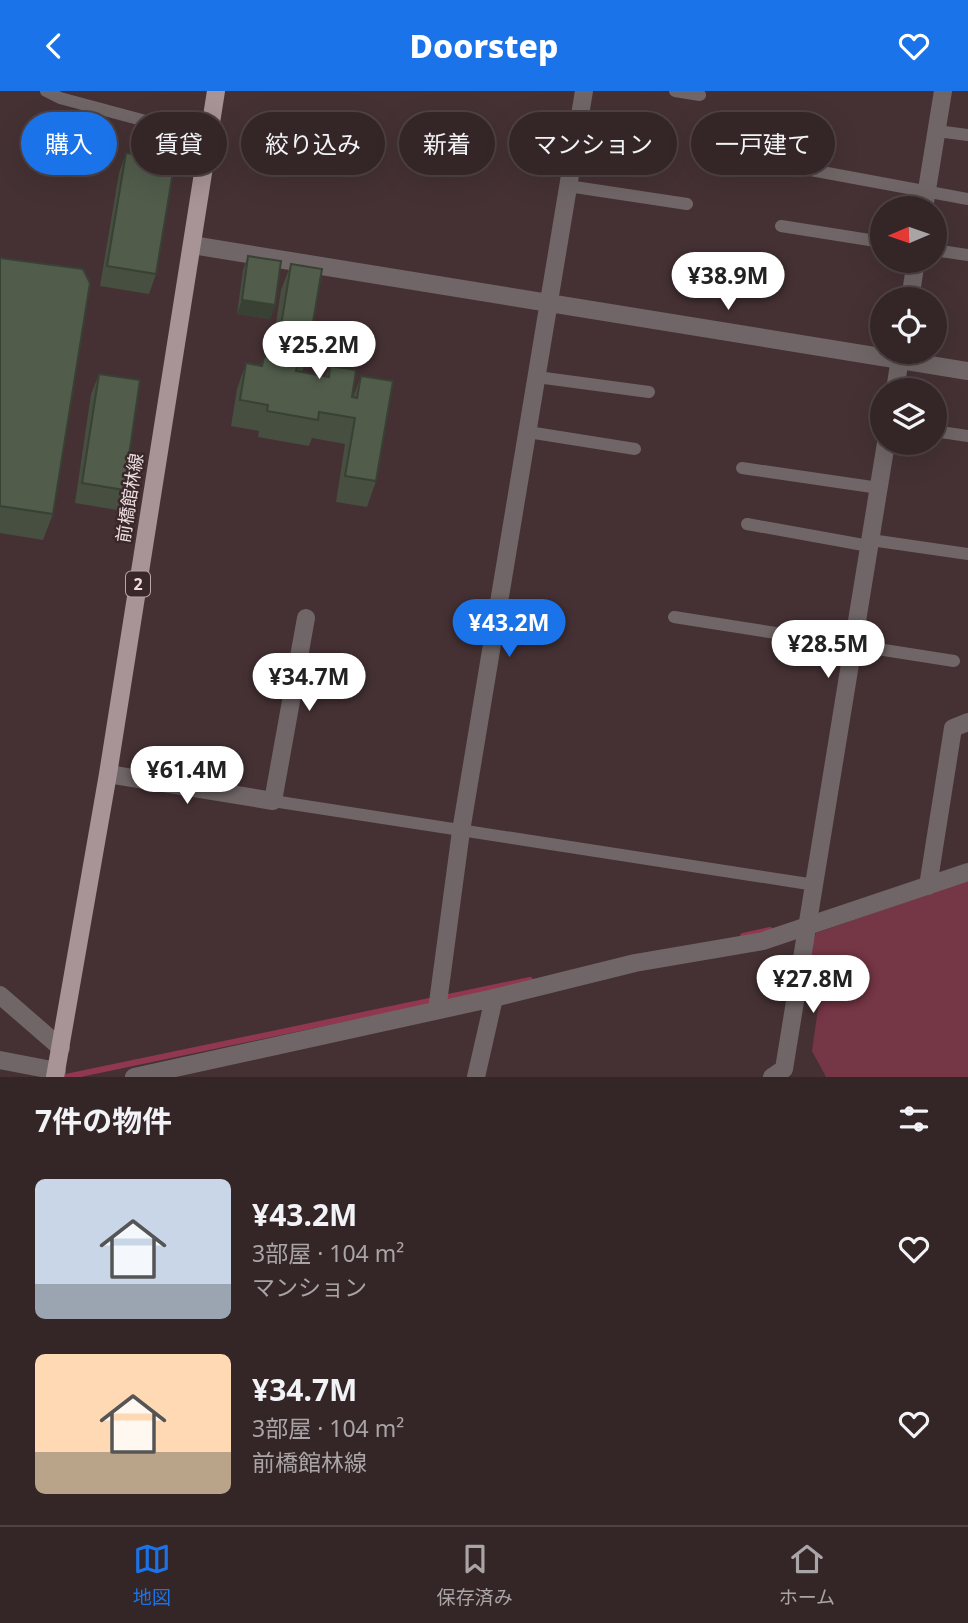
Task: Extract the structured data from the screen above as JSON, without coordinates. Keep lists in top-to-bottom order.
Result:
{
  "streets": {
    "main road": ["前橋館林線", "2"]
  },
  "north": "left",
  "page": {
    "header": "Doorstep",
    "chip": [
      "購入",
      "賃貸",
      "絞り込み",
      "新着",
      "マンション",
      "一戸建て"
    ],
    "price": [
      "¥38.9M",
      "¥25.2M",
      "¥43.2M",
      "¥28.5M",
      "¥34.7M",
      "¥61.4M",
      "¥27.8M"
    ],
    "heading": "7件の物件",
    "list": [
      {
        "name": "¥43.2M",
        "note": "3部屋 · 104 m² · マンション"
      },
      {
        "name": "¥34.7M",
        "note": "3部屋 · 104 m² · 前橋館林線"
      }
    ],
    "tabs": ["地図", "保存済み", "ホーム"]
  }
}
